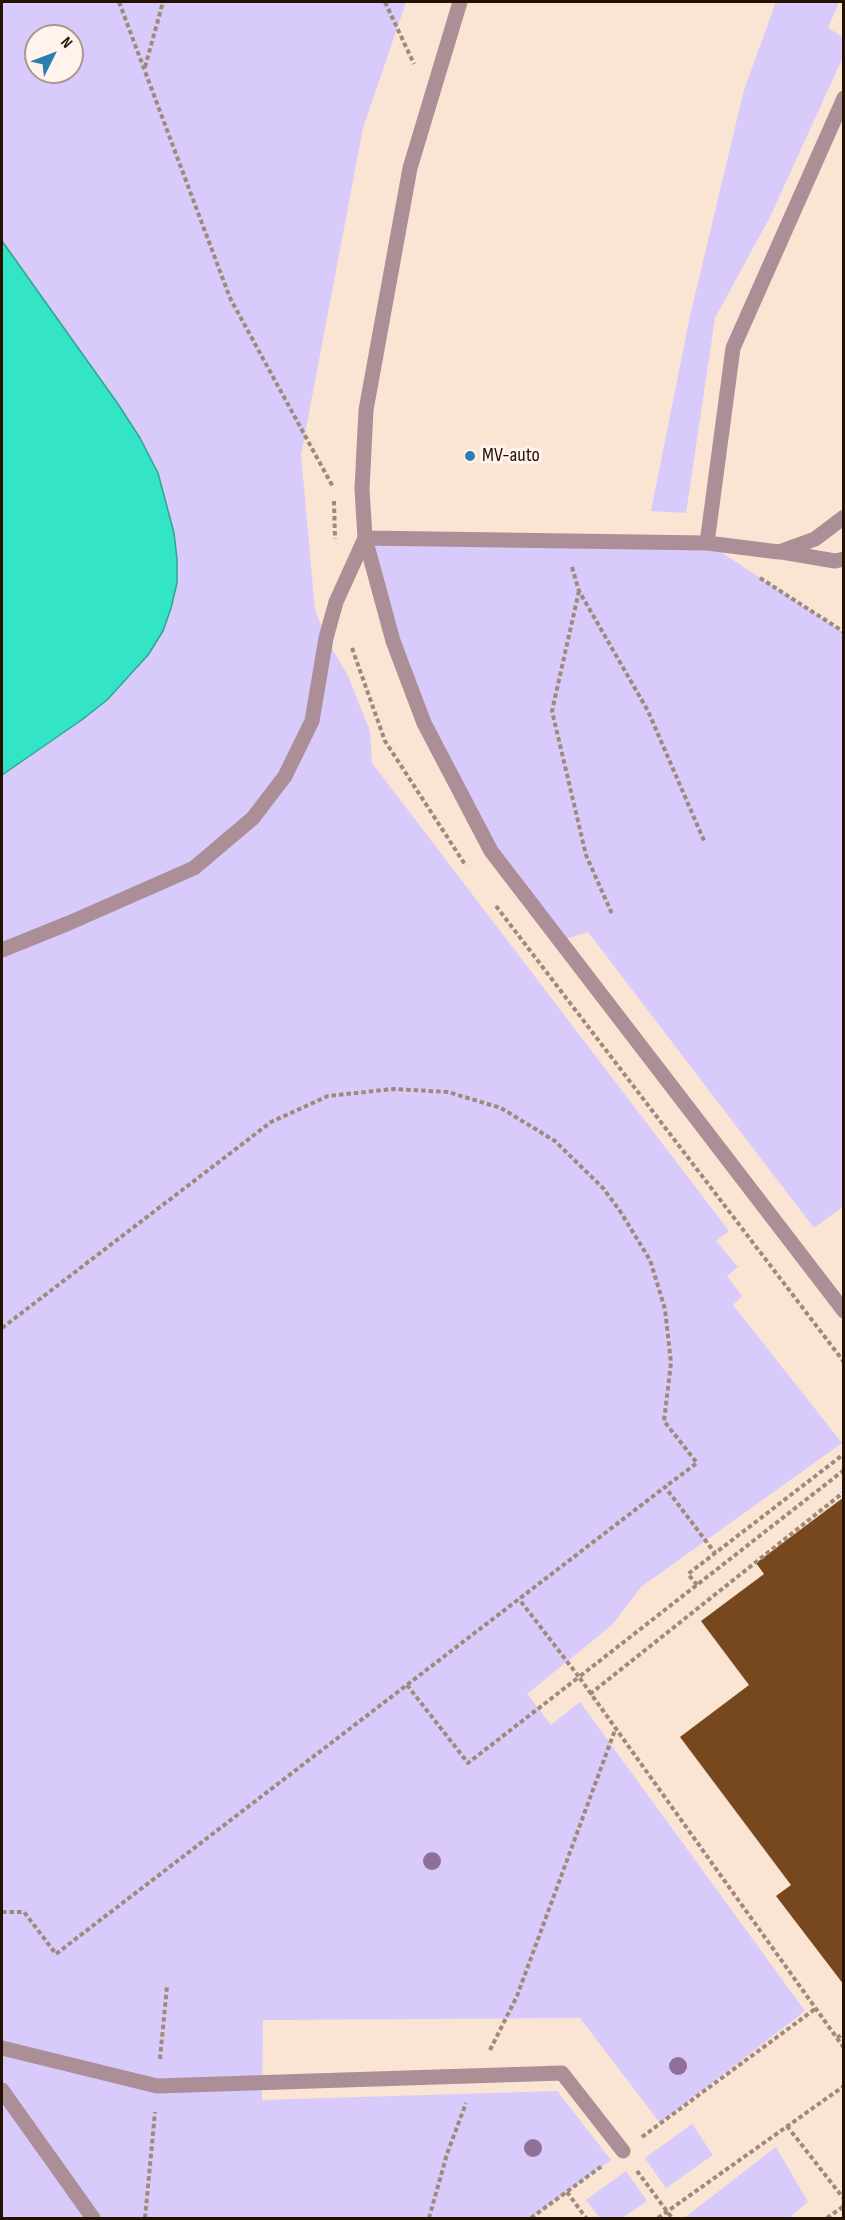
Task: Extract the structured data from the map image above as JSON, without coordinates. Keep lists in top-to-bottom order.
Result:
{
  "places": ["MV-auto"],
  "north": "top right"
}
